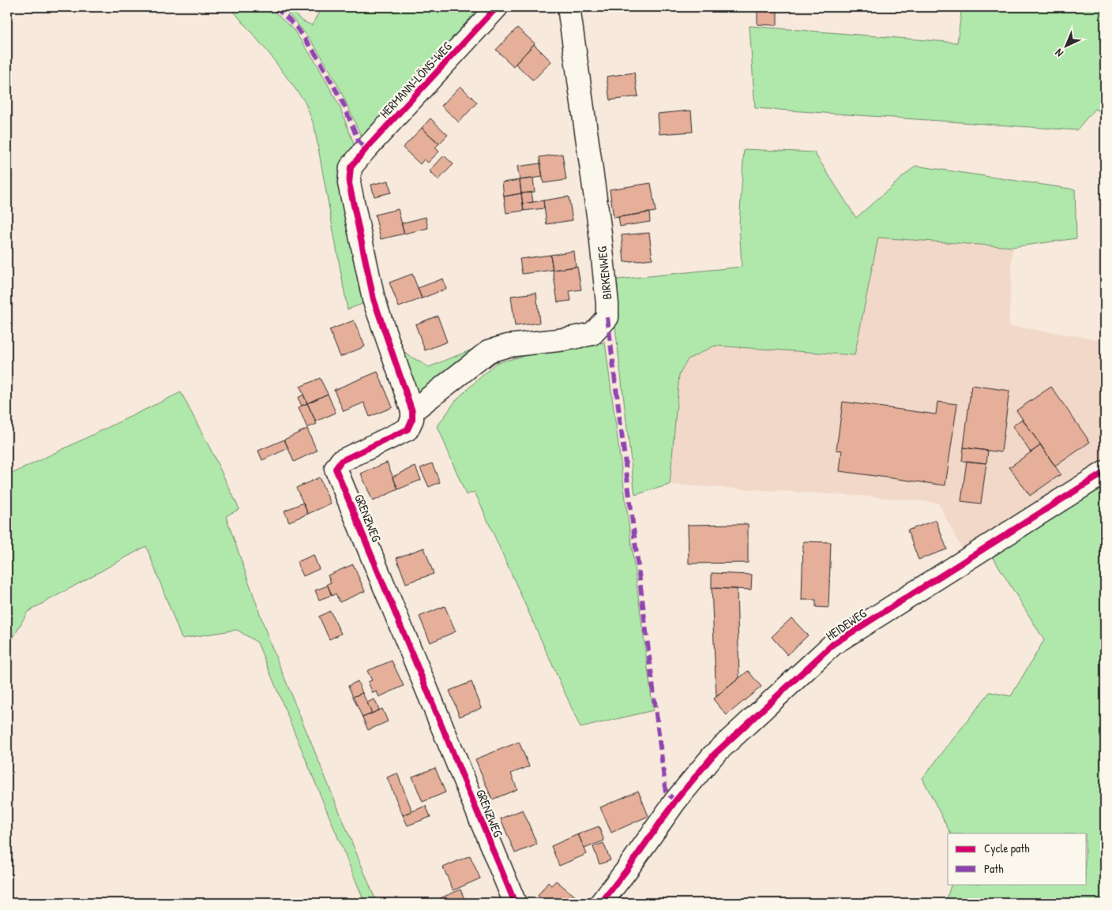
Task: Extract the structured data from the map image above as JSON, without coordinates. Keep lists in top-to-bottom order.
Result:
{
  "streets": {
    "street": [
      "HERMANN-LÖNS-WEG",
      "BIRKENWEG",
      "GRENZWEG",
      "HEIDEWEG"
    ]
  },
  "crossings": [
    ["HERMANN-LÖNS-WEG", "BIRKENWEG"],
    ["HERMANN-LÖNS-WEG", "GRENZWEG"],
    ["BIRKENWEG", "GRENZWEG"]
  ],
  "legend": ["Cycle path", "Path"],
  "north": "bottom left"
}
